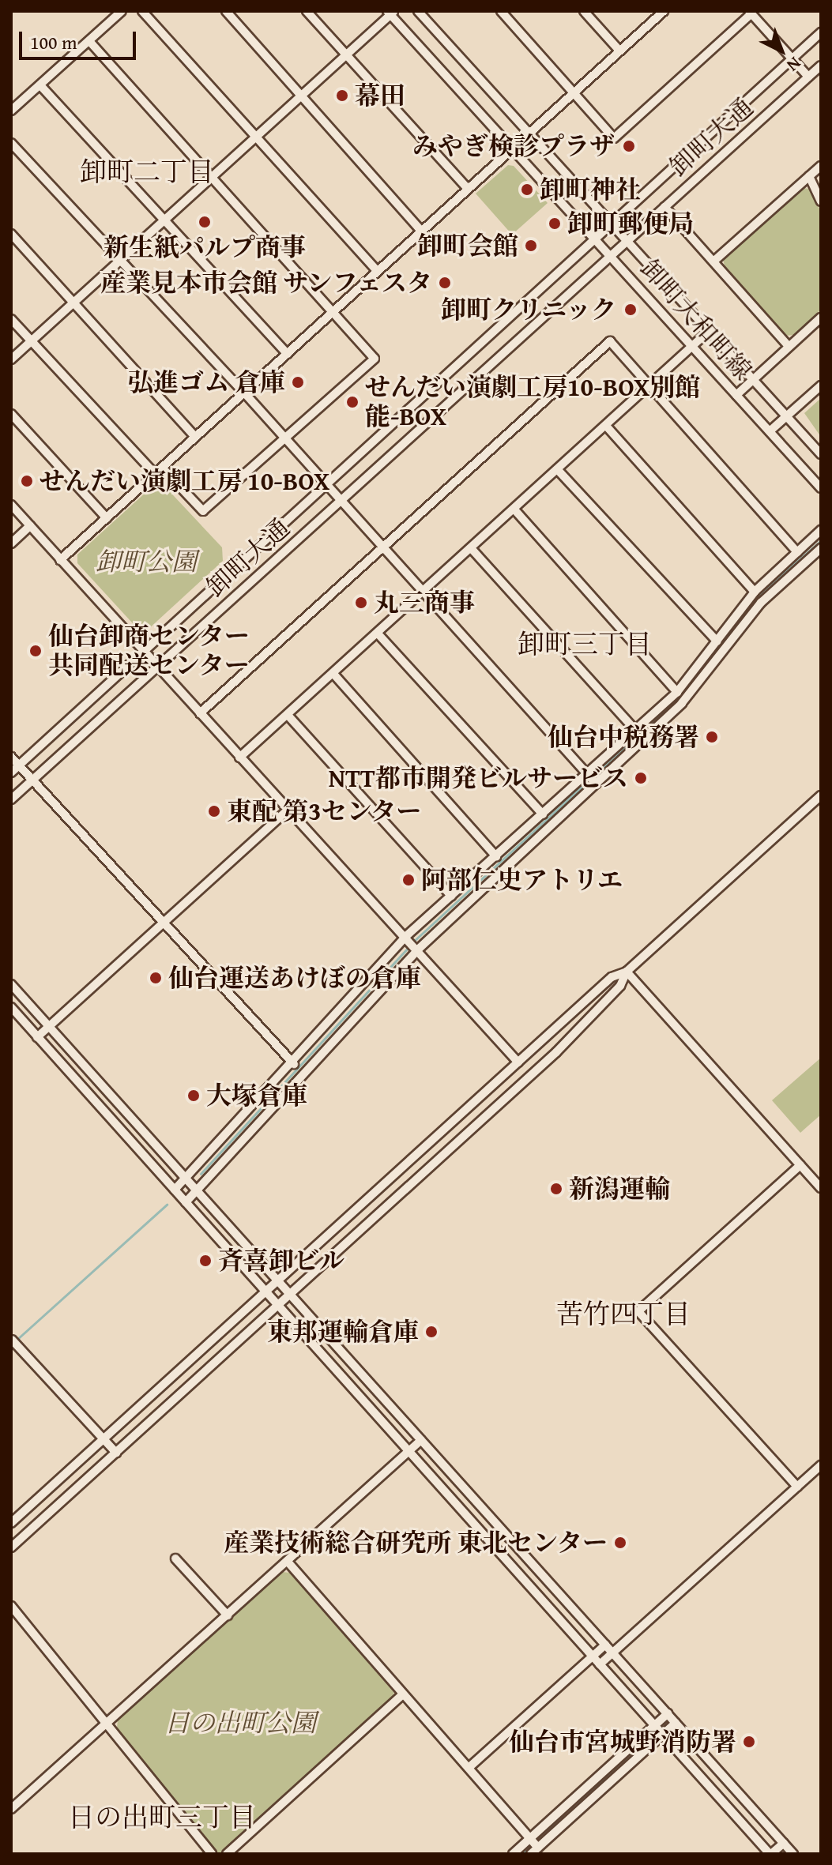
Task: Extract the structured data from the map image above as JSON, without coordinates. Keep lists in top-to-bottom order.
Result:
{
  "streets": {
    "street": ["卸町大通", "卸町大和町線"]
  },
  "crossings": [
    ["卸町大通", "卸町大和町線"]
  ],
  "districts": [
    "卸町二丁目",
    "卸町三丁目",
    "苦竹四丁目",
    "日の出町三丁目"
  ],
  "parks": ["卸町公園", "日の出町公園"],
  "places": [
    "幕田",
    "みやぎ検診プラザ",
    "卸町神社",
    "新生紙パルプ商事",
    "卸町郵便局",
    "卸町会館",
    "産業見本市会館 サンフェスタ",
    "卸町クリニック",
    "弘進ゴム 倉庫",
    "せんだい演劇工房10-BOX別館 能-BOX",
    "せんだい演劇工房 10-BOX",
    "丸三商事",
    "仙台卸商センター 共同配送センター",
    "仙台中税務署",
    "NTT都市開発ビルサービス",
    "東配 第3センター",
    "阿部仁史アトリエ",
    "仙台運送あけぼの倉庫",
    "大塚倉庫",
    "新潟運輸",
    "斉喜卸ビル",
    "東邦運輸倉庫",
    "産業技術総合研究所 東北センター",
    "仙台市宮城野消防署"
  ],
  "scale_bar": "100 m",
  "north": "bottom right"
}
